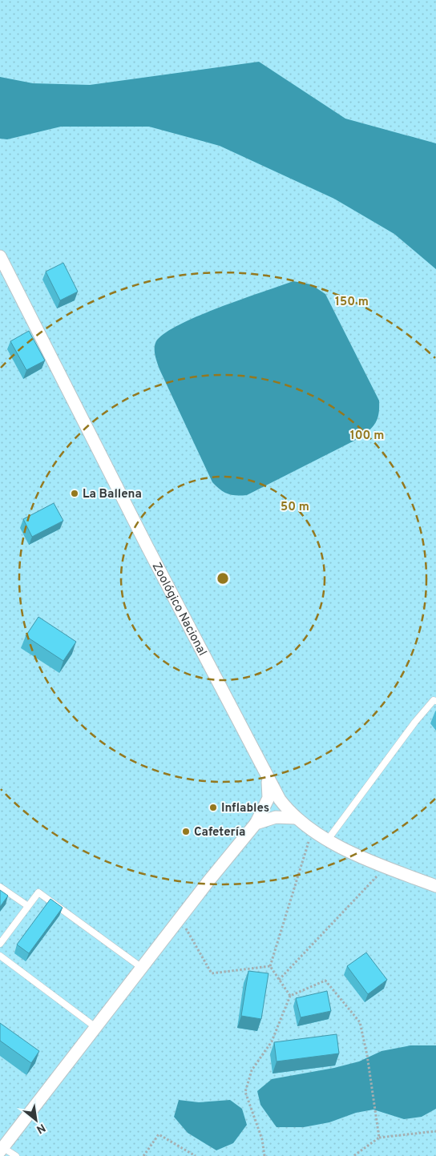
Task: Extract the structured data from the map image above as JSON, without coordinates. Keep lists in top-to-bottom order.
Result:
{
  "streets": {
    "street": ["Zoológico Nacional"]
  },
  "places": ["La Ballena", "Inflables", "Cafetería"],
  "north": "bottom right",
  "rings": ["150 m", "100 m", "50 m"]
}
